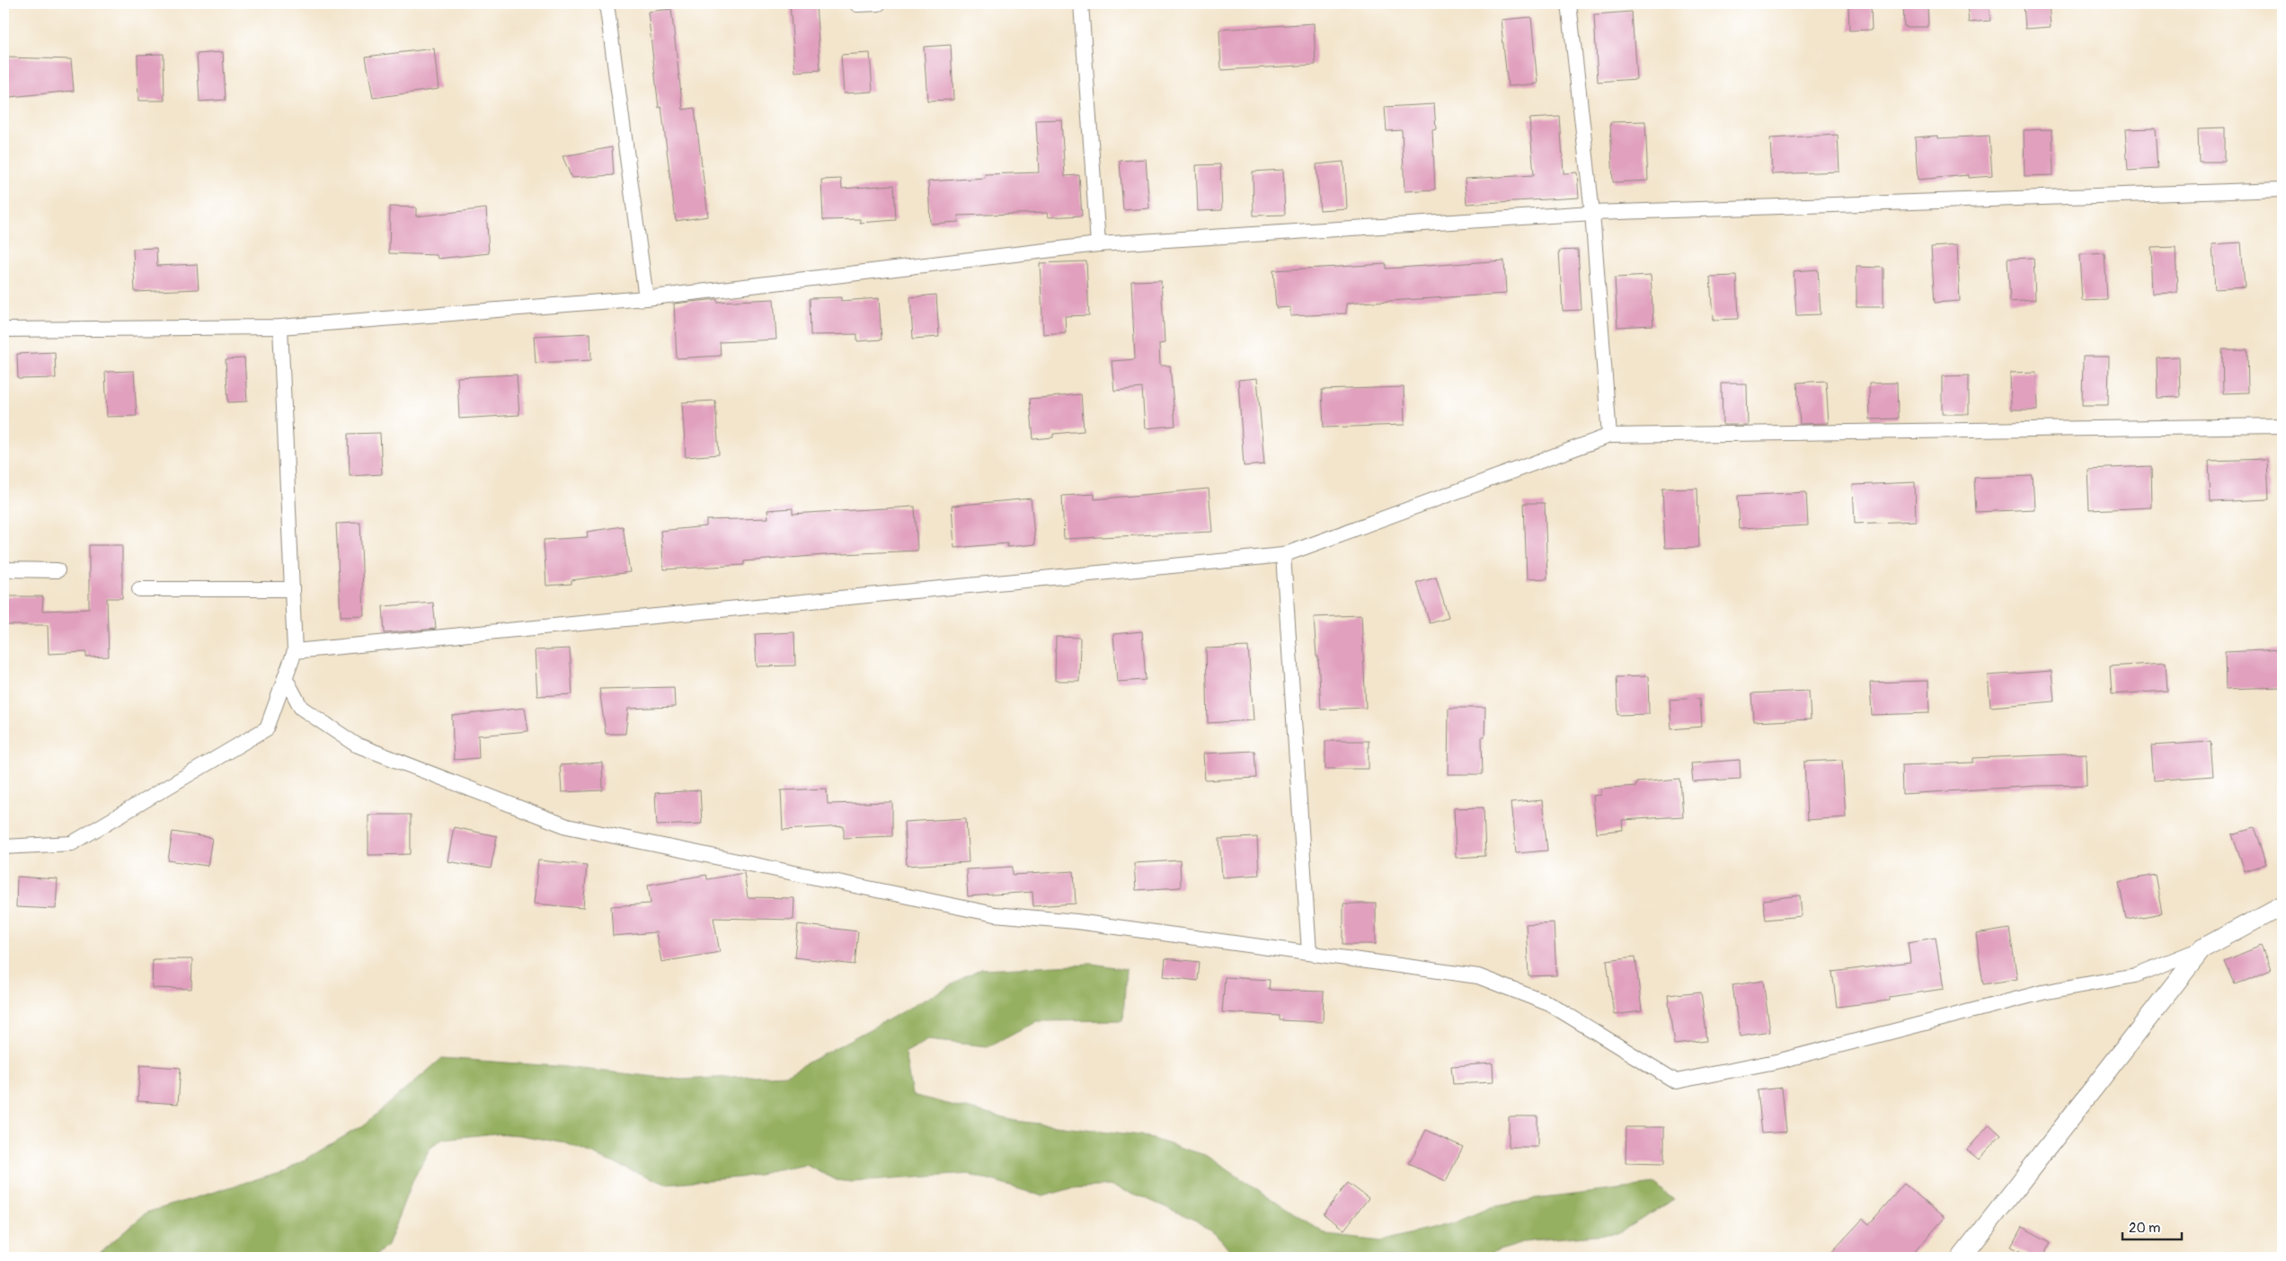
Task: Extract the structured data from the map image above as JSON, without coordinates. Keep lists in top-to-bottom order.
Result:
{
  "scale_bar": "20 m"
}
